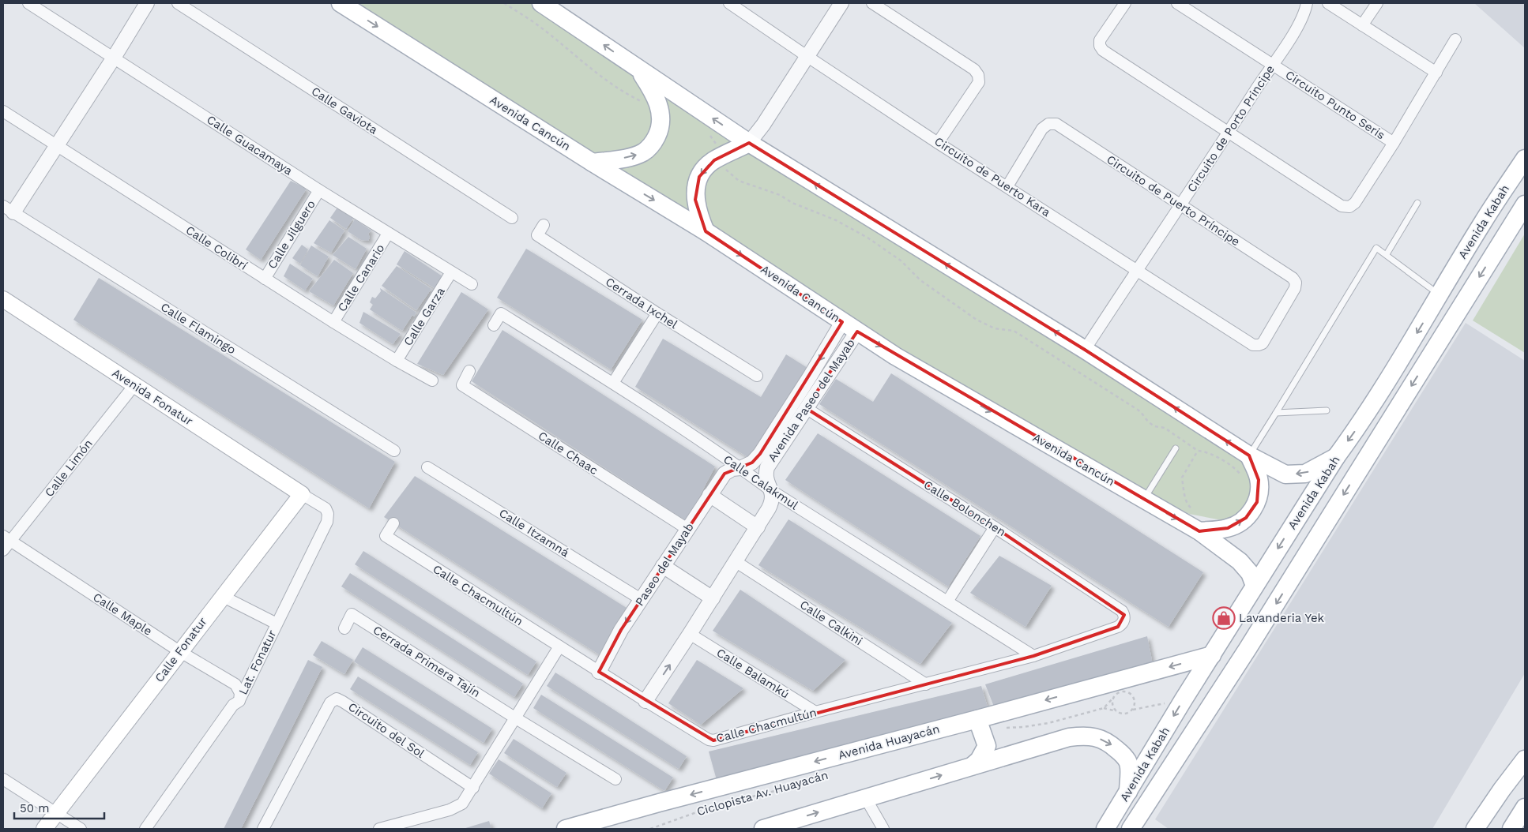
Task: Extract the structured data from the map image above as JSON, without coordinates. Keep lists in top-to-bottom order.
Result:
{
  "streets": {
    "main road": [
      "Avenida Cancún",
      "Avenida Kabah",
      "Avenida Fonatur",
      "Calle Fonatur",
      "Avenida Huayacán"
    ],
    "street": [
      "Circuito Punto Seris",
      "Calle Gaviota",
      "Circuito de Porto Principe",
      "Calle Guacamaya",
      "Circuito de Puerto Kara",
      "Circuito de Puerto Príncipe",
      "Calle Jilguero",
      "Calle Colibrí",
      "Calle Canario",
      "Cerrada Ixchel",
      "Calle Garza",
      "Calle Flamingo",
      "Avenida Paseo del Mayab",
      "Calle Chaac",
      "Calle Limón",
      "Calle Calakmul",
      "Calle Bolonchen",
      "Calle Itzamná",
      "Paseo del Mayab",
      "Calle Chacmultún",
      "Calle Maple",
      "Calle Calkini",
      "Cerrada Primera Tajín",
      "Lat. Fonatur",
      "Calle Balamkú",
      "Circuito del Sol"
    ],
    "path": ["Ciclopista Av. Huayacán"]
  },
  "crossings": [
    ["Circuito Punto Seris", "Circuito de Porto Principe"],
    ["Avenida Cancún", "Avenida Kabah"],
    ["Avenida Cancún", "Avenida Paseo del Mayab"],
    ["Circuito de Porto Principe", "Circuito de Puerto Kara"],
    ["Circuito de Porto Principe", "Circuito de Puerto Príncipe"],
    ["Calle Guacamaya", "Calle Jilguero"],
    ["Calle Guacamaya", "Calle Canario"],
    ["Calle Guacamaya", "Calle Garza"],
    ["Circuito de Puerto Kara", "Circuito de Puerto Príncipe"],
    ["Avenida Kabah", "Avenida Huayacán"],
    ["Calle Jilguero", "Calle Colibrí"],
    ["Calle Colibrí", "Calle Canario"],
    ["Calle Colibrí", "Calle Garza"],
    ["Avenida Fonatur", "Calle Limón"],
    ["Avenida Fonatur", "Calle Fonatur"],
    ["Avenida Fonatur", "Lat. Fonatur"],
    ["Avenida Paseo del Mayab", "Calle Calakmul"],
    ["Avenida Paseo del Mayab", "Calle Bolonchen"],
    ["Avenida Paseo del Mayab", "Paseo del Mayab"],
    ["Calle Chaac", "Paseo del Mayab"],
    ["Calle Limón", "Calle Maple"],
    ["Calle Calakmul", "Paseo del Mayab"],
    ["Calle Calakmul", "Calle Chacmultún"],
    ["Calle Bolonchen", "Calle Chacmultún"],
    ["Calle Itzamná", "Paseo del Mayab"],
    ["Paseo del Mayab", "Calle Chacmultún"],
    ["Calle Chacmultún", "Calle Calkini"],
    ["Calle Chacmultún", "Calle Balamkú"],
    ["Calle Maple", "Calle Fonatur"],
    ["Calle Maple", "Lat. Fonatur"],
    ["Calle Fonatur", "Lat. Fonatur"]
  ],
  "places": {
    "shop": ["Lavanderia Yek"]
  },
  "scale_bar": "50 m"
}
